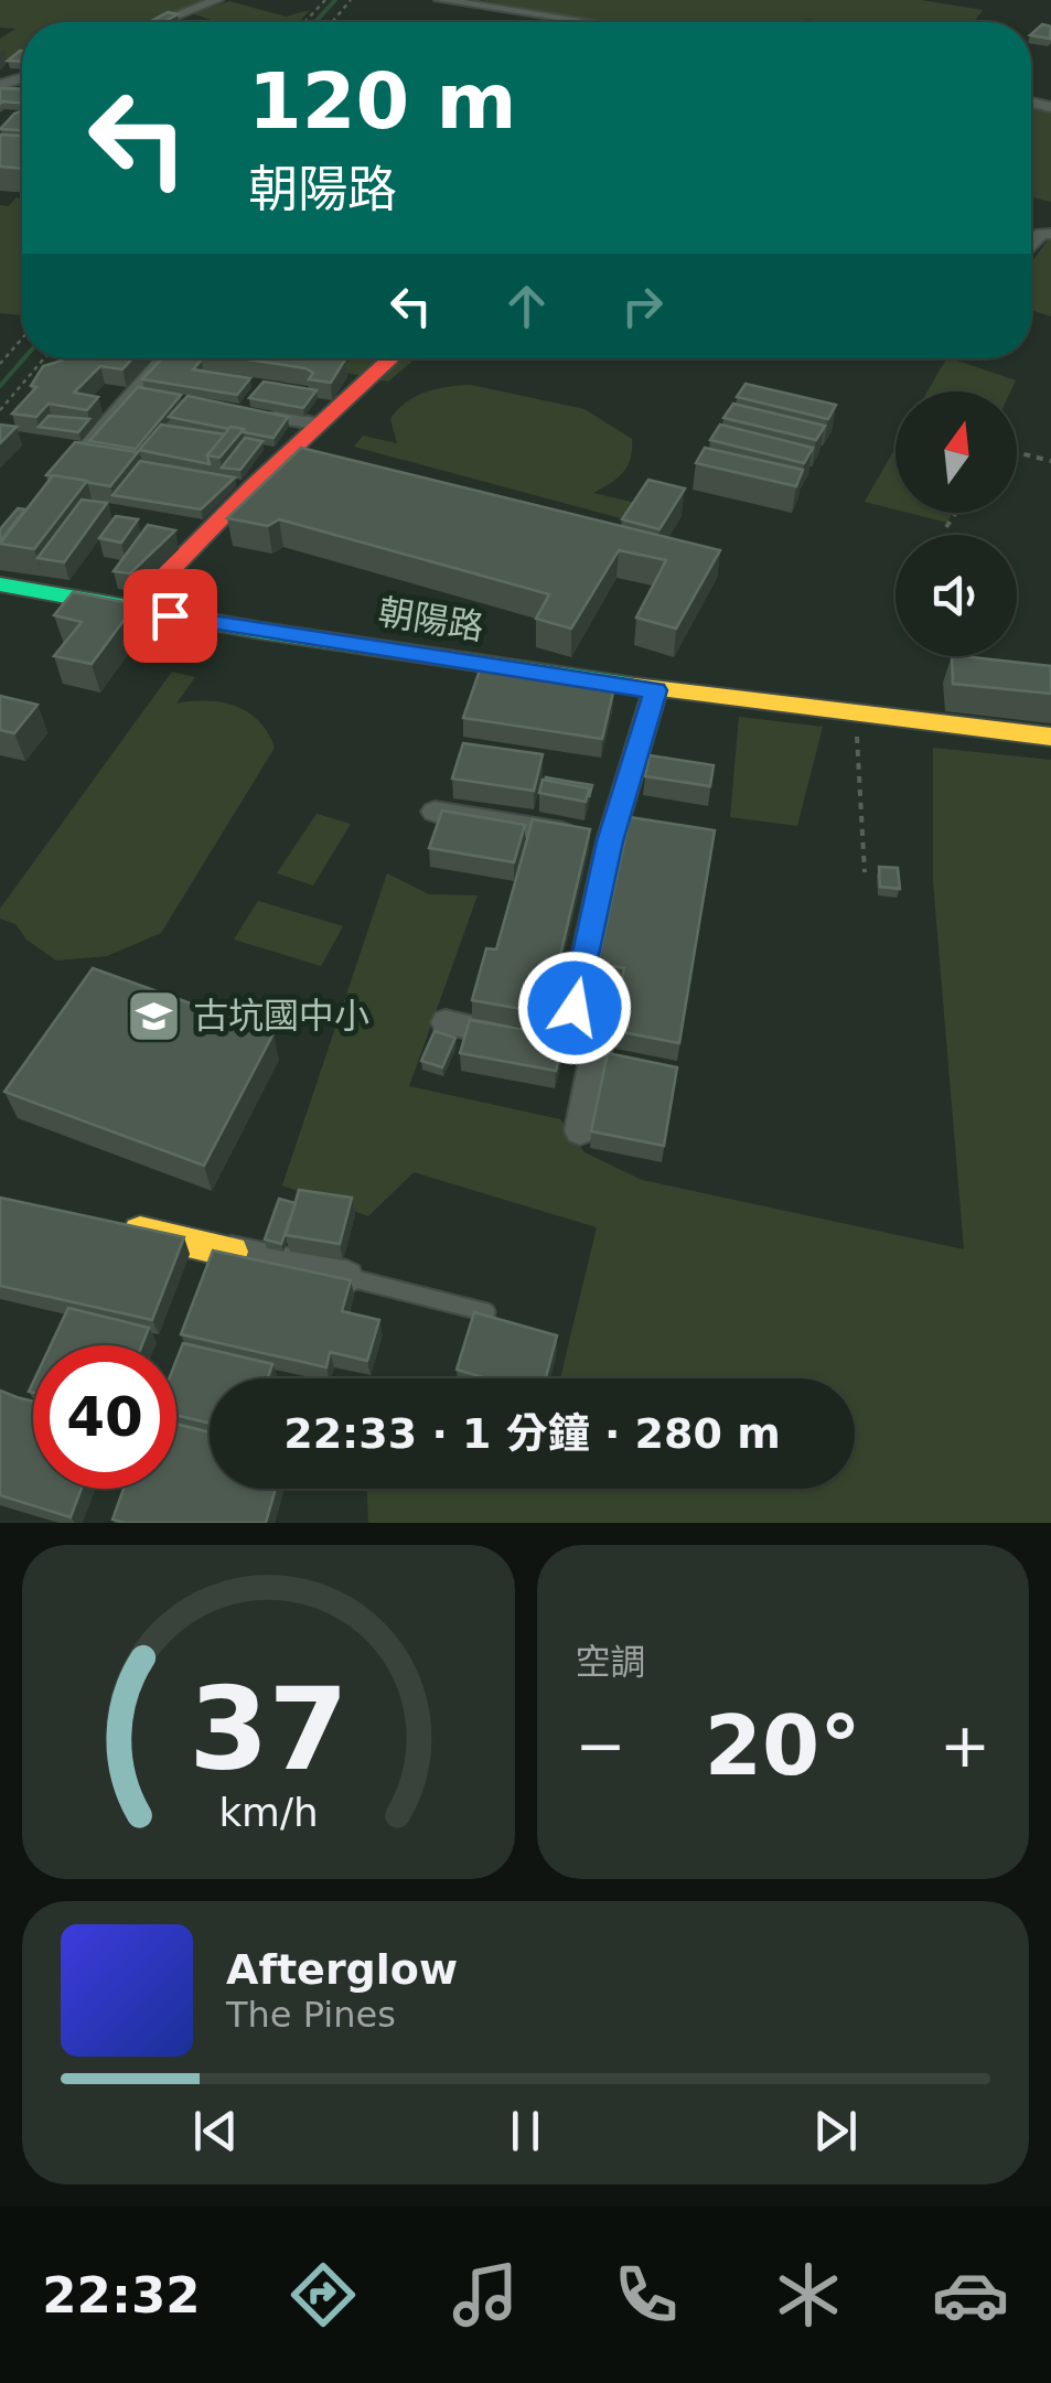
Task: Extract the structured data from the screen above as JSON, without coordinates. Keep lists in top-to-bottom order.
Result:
{
  "streets": {
    "street": ["朝陽路"]
  },
  "places": {
    "school or university": ["古坑國中小"]
  },
  "north": "top",
  "page": {
    "turn": ["120 m", "朝陽路"],
    "limit": "40",
    "trip": "22:33 · 1 分鐘 · 280 m",
    "tile": "空調",
    "heat": ["−", "20°", "+"],
    "song": ["Afterglow", "The Pines"],
    "tabs": "22:32",
    "gauge": ["37", "km/h"]
  }
}
